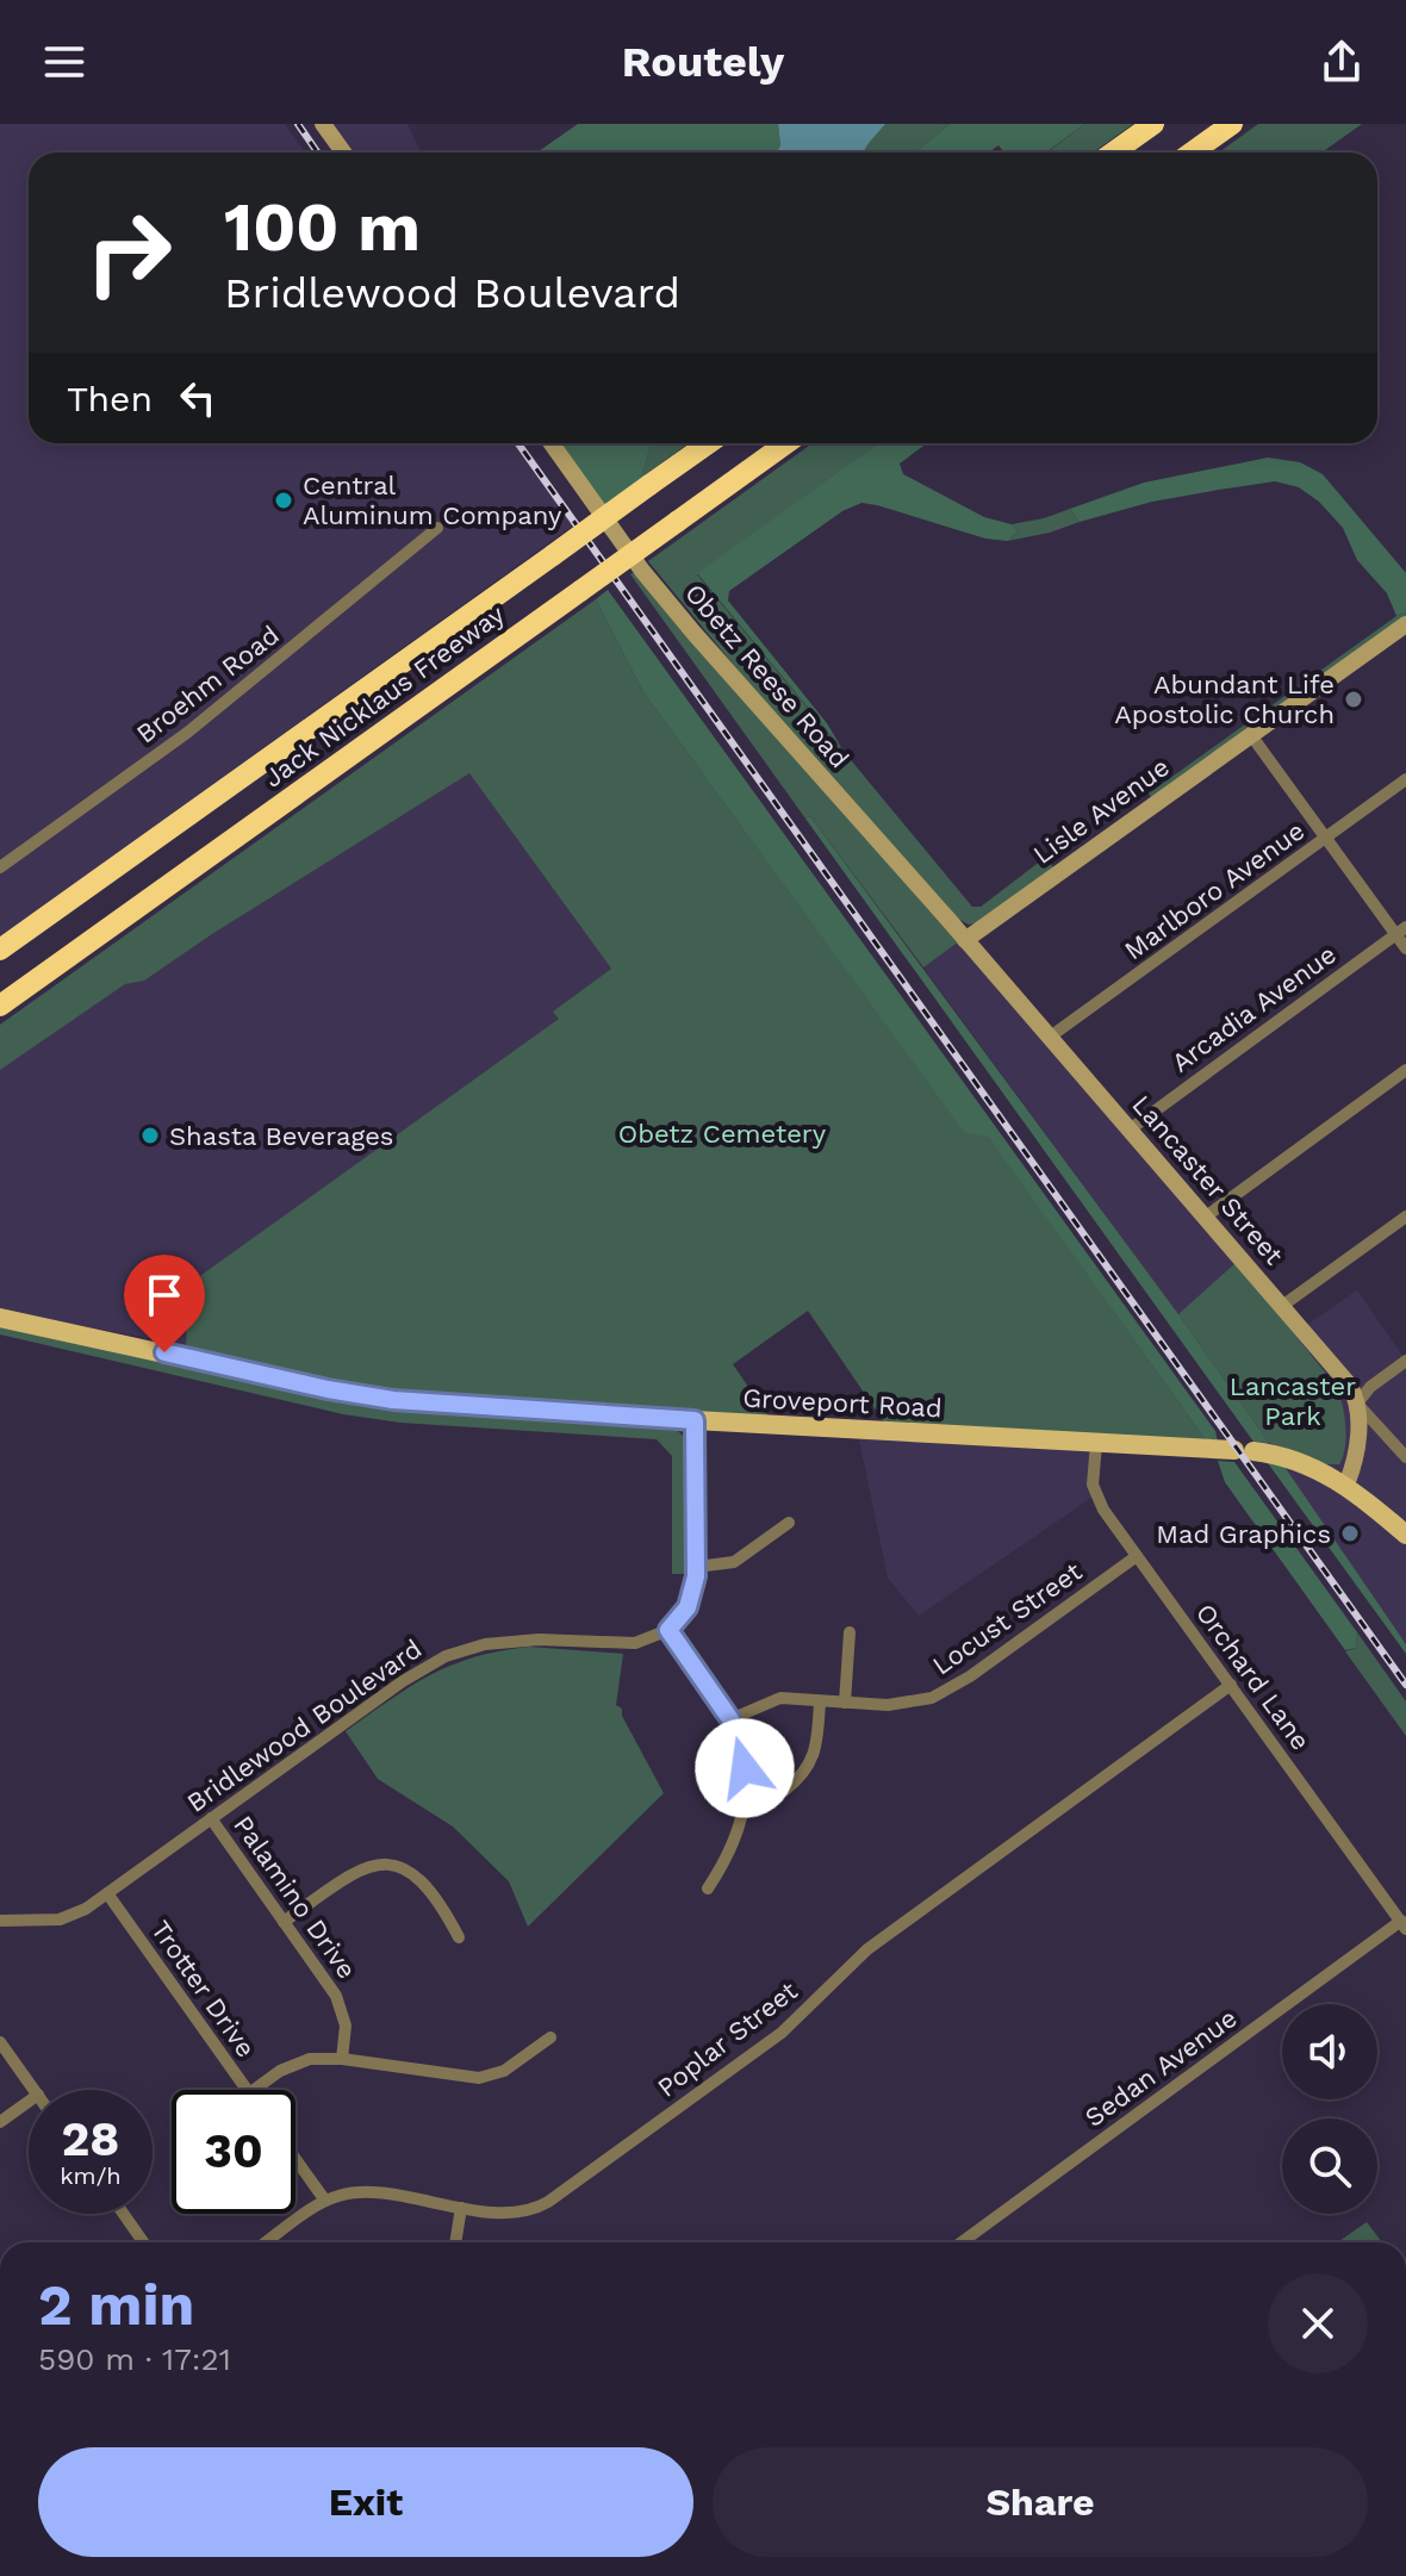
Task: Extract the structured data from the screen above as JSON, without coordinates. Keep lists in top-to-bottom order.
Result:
{
  "streets": {
    "highway": ["Jack Nicklaus Freeway"],
    "main road": ["Groveport Road"],
    "street": [
      "Obetz Reese Road",
      "Broehm Road",
      "Lisle Avenue",
      "Marlboro Avenue",
      "Arcadia Avenue",
      "Lancaster Street",
      "Locust Street",
      "Orchard Lane",
      "Bridlewood Boulevard",
      "Palamino Drive",
      "Trotter Drive",
      "Poplar Street",
      "Sedan Avenue"
    ]
  },
  "crossings": [
    ["Obetz Reese Road", "Lisle Avenue"],
    ["Obetz Reese Road", "Lancaster Street"],
    ["Lisle Avenue", "Lancaster Street"],
    ["Marlboro Avenue", "Lancaster Street"],
    ["Arcadia Avenue", "Lancaster Street"],
    ["Groveport Road", "Orchard Lane"],
    ["Locust Street", "Orchard Lane"],
    ["Orchard Lane", "Poplar Street"],
    ["Orchard Lane", "Sedan Avenue"],
    ["Bridlewood Boulevard", "Palamino Drive"],
    ["Bridlewood Boulevard", "Trotter Drive"]
  ],
  "parks": ["Obetz Cemetery", "Lancaster Park"],
  "places": [
    "Central Aluminum Company",
    "Abundant Life Apostolic Church",
    "Shasta Beverages",
    "Mad Graphics"
  ],
  "page": {
    "header": "Routely",
    "turn": ["100 m", "Bridlewood Boulevard"],
    "then": "Then",
    "speed": "28 km/h",
    "limit": "30",
    "heading": ["2 min", "590 m · 17:21"],
    "buttons": ["Exit", "Share"]
  }
}
